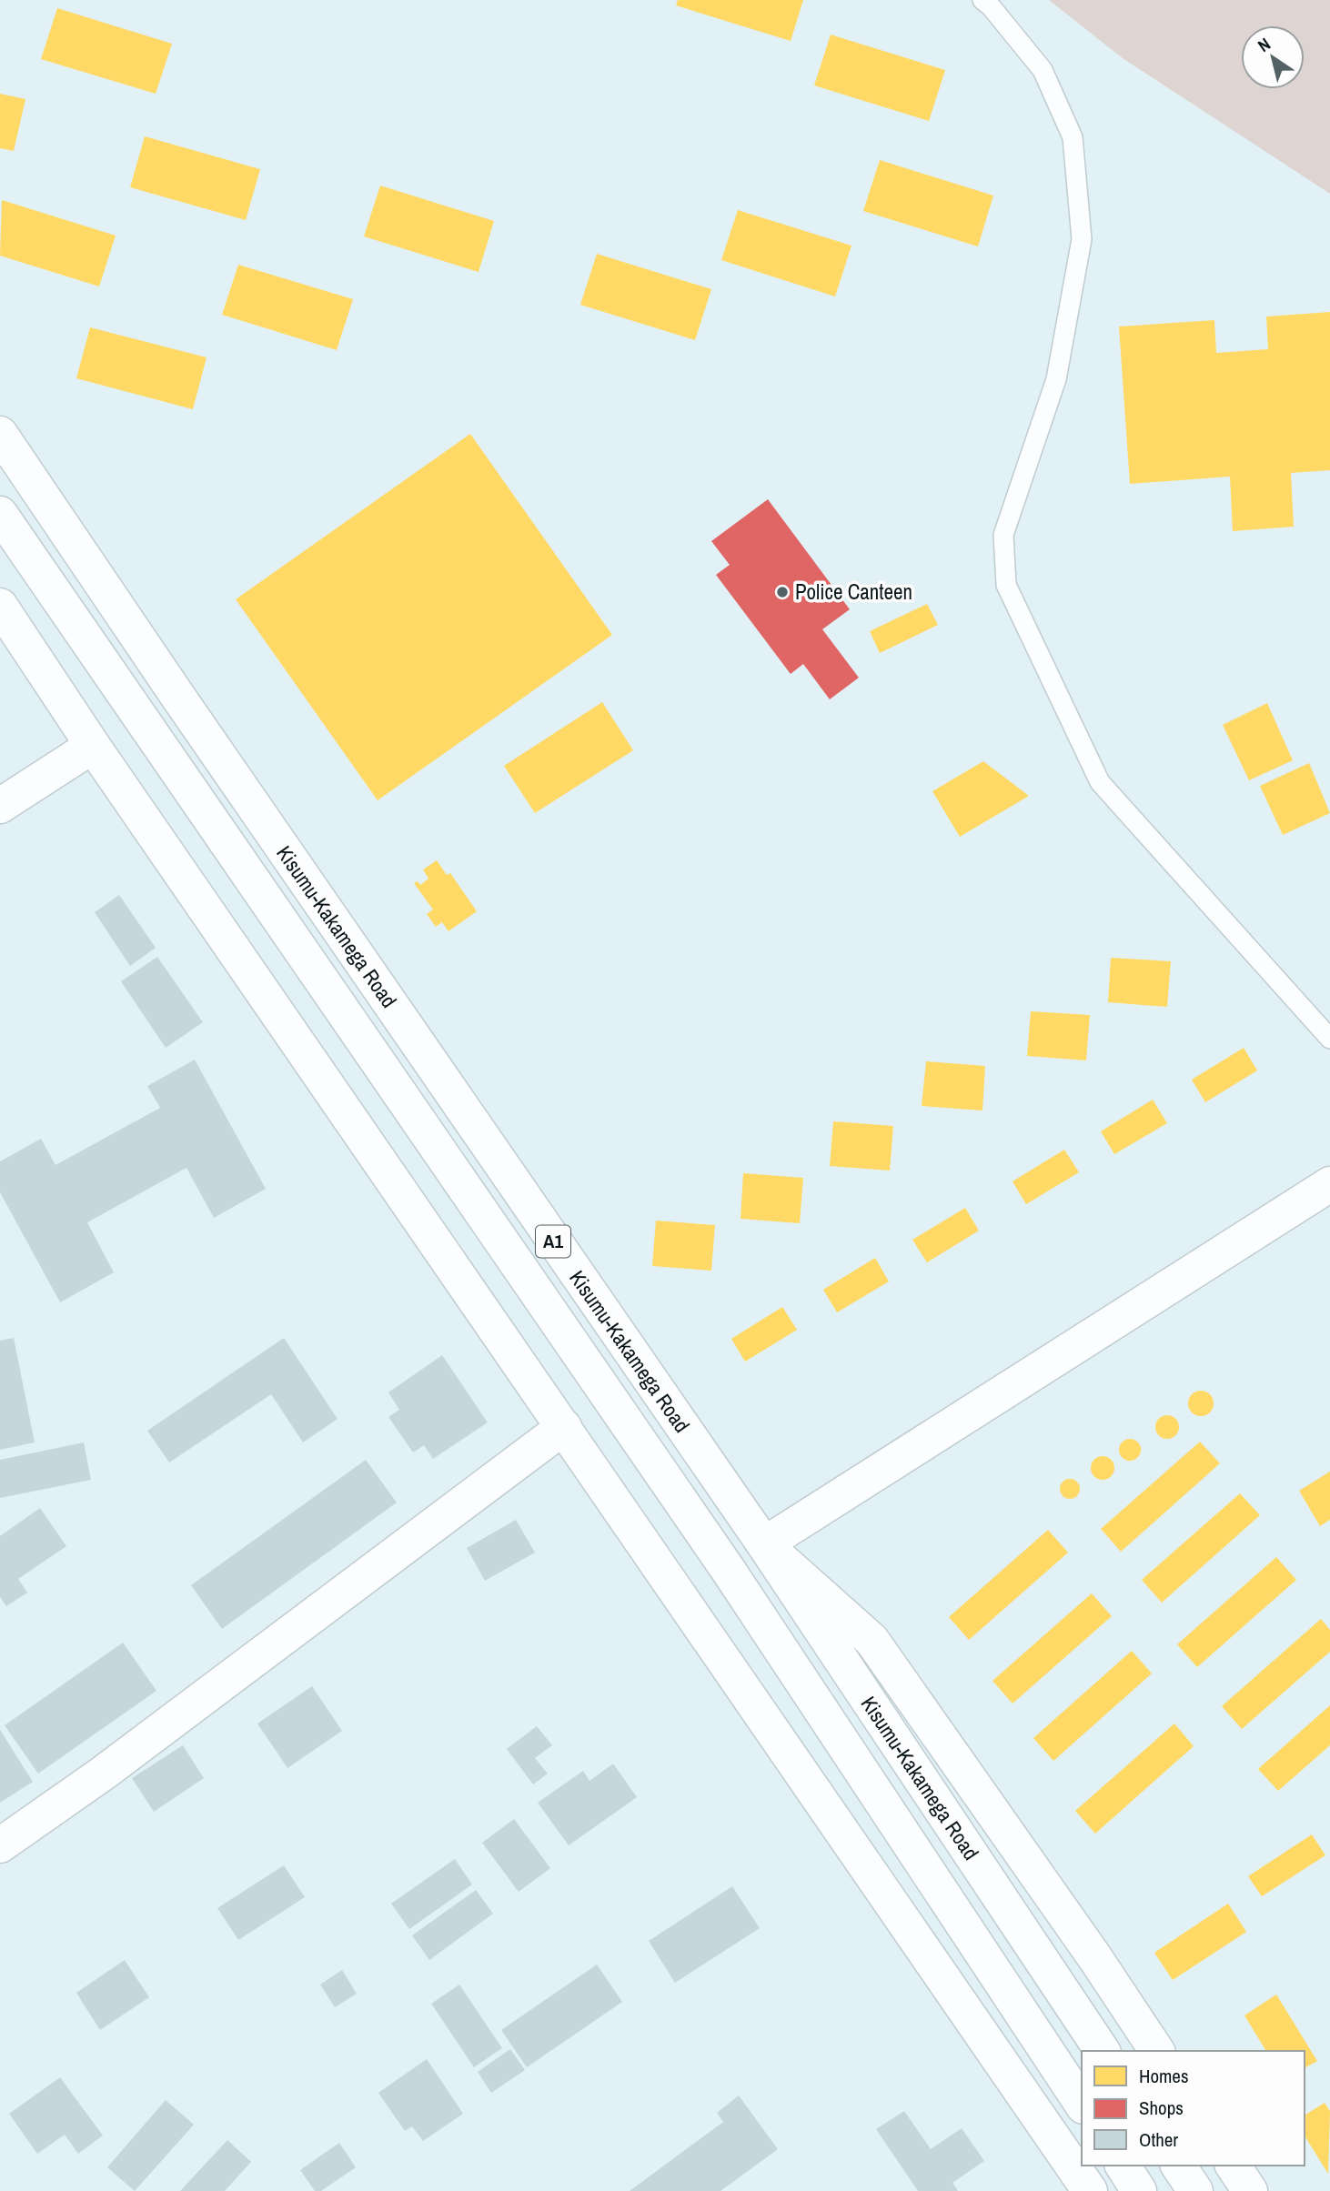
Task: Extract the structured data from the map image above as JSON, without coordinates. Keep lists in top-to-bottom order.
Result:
{
  "streets": {
    "main road": ["Kisumu-Kakamega Road", "A1"]
  },
  "places": ["Police Canteen"],
  "legend": ["Homes", "Shops", "Other"],
  "north": "top left"
}
